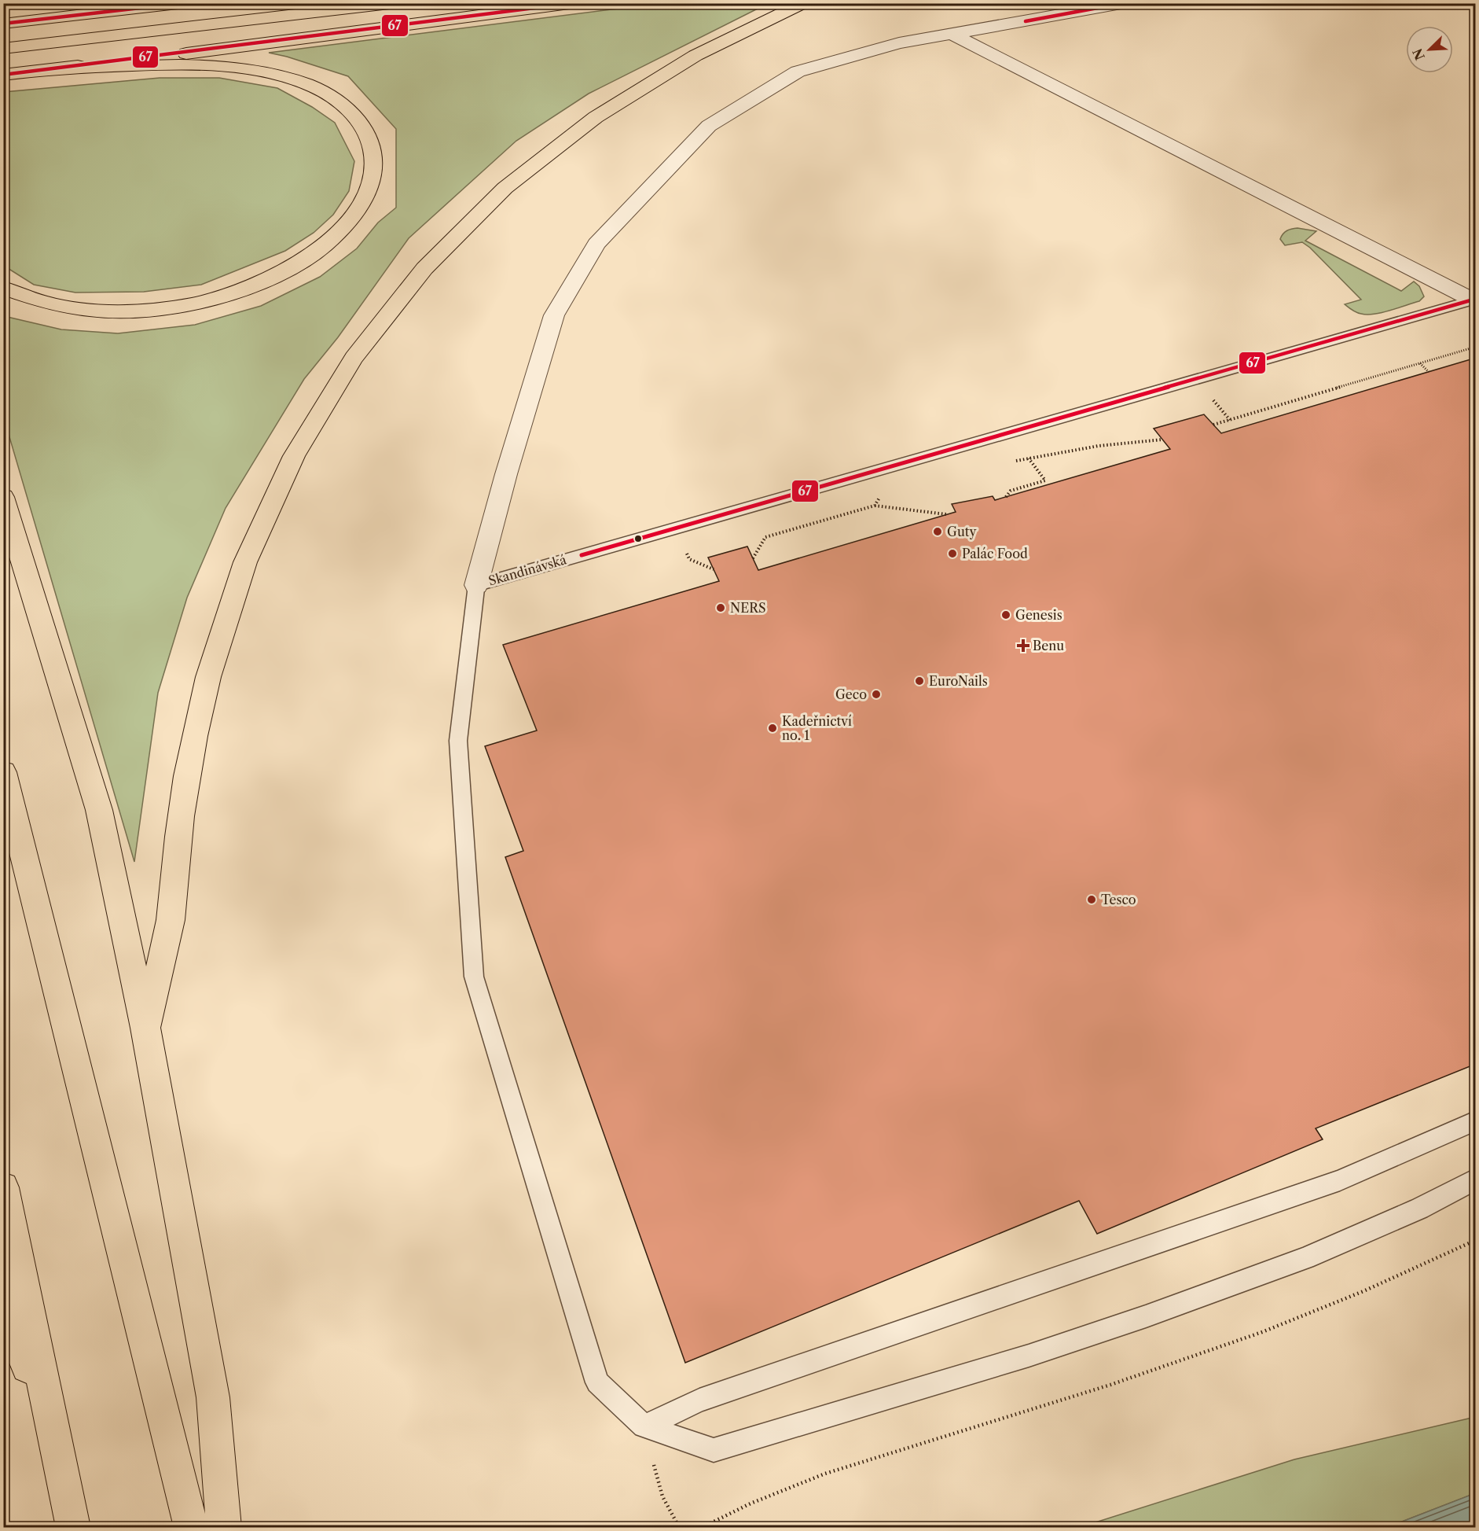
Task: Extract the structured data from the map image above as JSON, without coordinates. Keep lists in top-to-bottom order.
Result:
{
  "streets": {
    "lane": ["Skandinávská"]
  },
  "places": {
    "other": [
      "Guty",
      "Palác Food",
      "NERS",
      "Genesis",
      "EuroNails",
      "Geco",
      "Kadeřnictví no. 1",
      "Tesco"
    ],
    "health": ["Benu"]
  },
  "lines": ["transit line 67"],
  "north": "bottom left"
}
